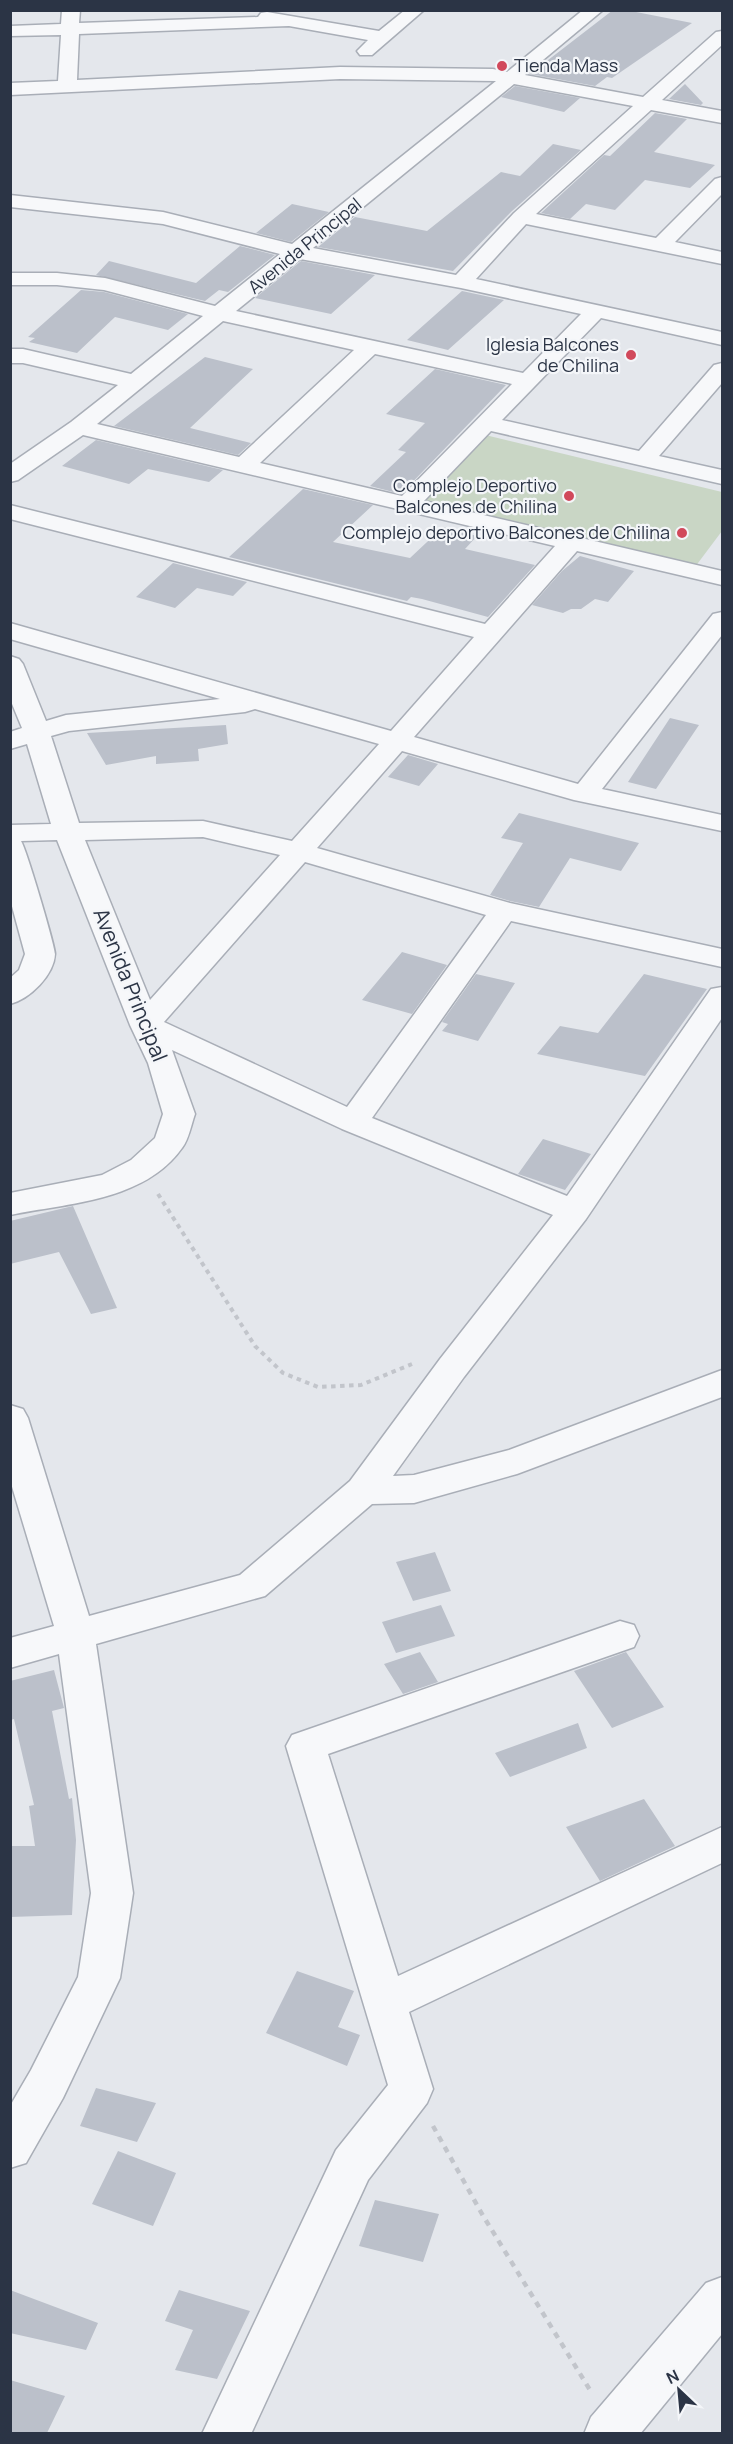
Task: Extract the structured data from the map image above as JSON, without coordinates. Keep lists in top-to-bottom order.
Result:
{
  "streets": {
    "street": ["Avenida Principal"]
  },
  "places": [
    "Tienda Mass",
    "Iglesia Balcones de Chilina",
    "Complejo Deportivo Balcones de Chilina",
    "Complejo deportivo Balcones de Chilina"
  ],
  "north": "top left"
}
